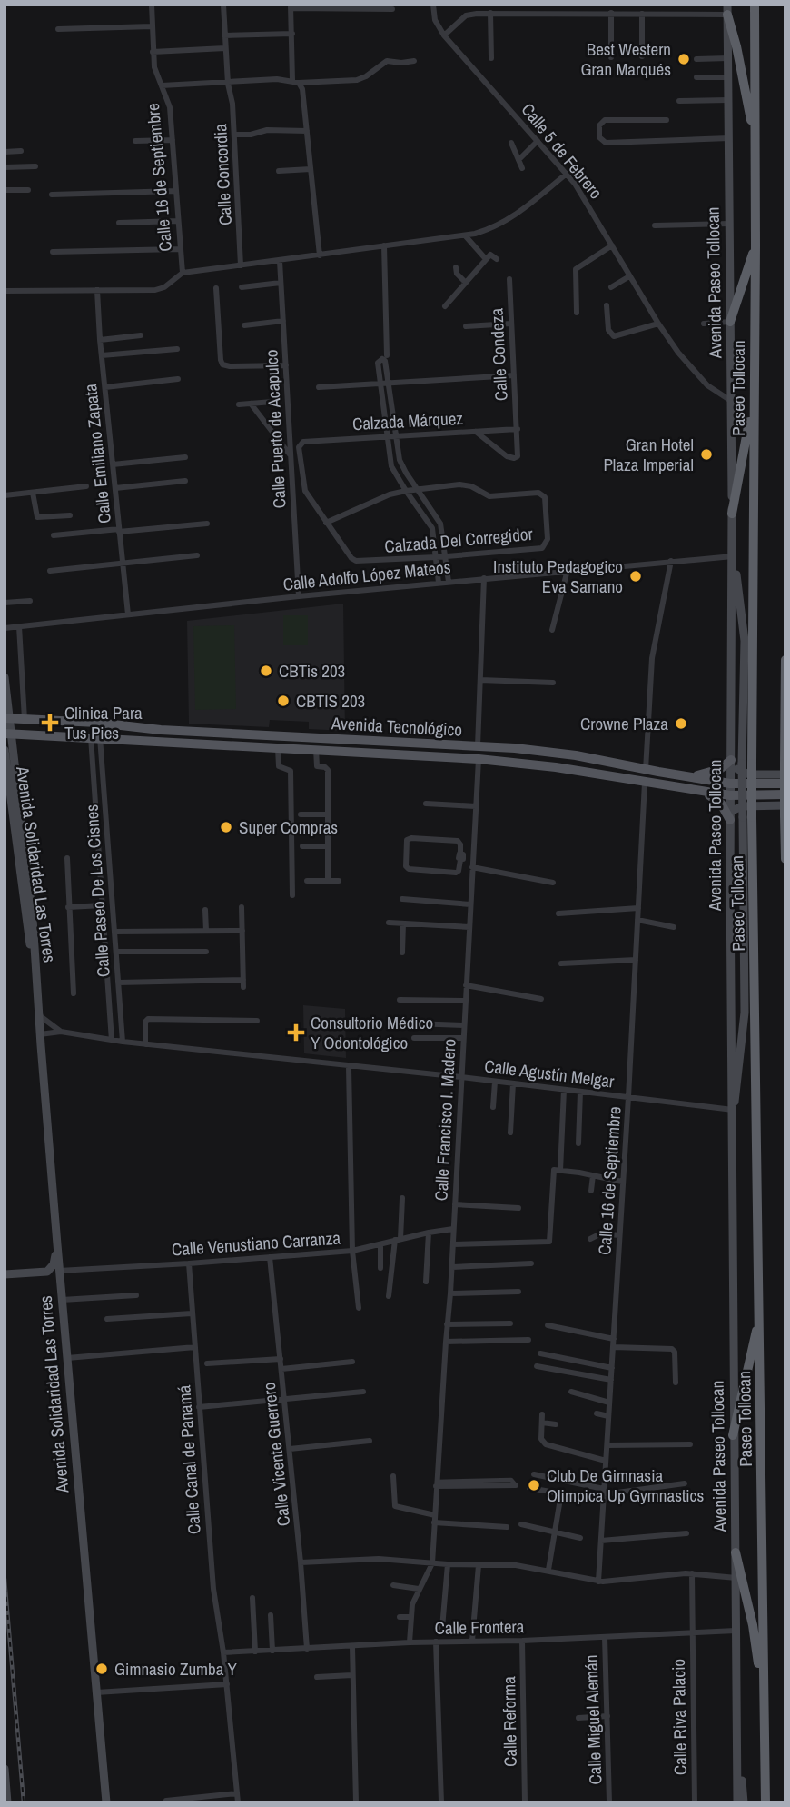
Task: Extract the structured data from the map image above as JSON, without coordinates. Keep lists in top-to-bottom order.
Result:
{
  "streets": {
    "highway": ["Paseo Tollocan"],
    "main road": ["Avenida Paseo Tollocan", "Avenida Tecnológico", "Avenida Solidaridad Las Torres"],
    "street": [
      "Calle 5 de Febrero",
      "Calle Concordia",
      "Calle 16 de Septiembre",
      "Calle Condeza",
      "Calzada Márquez",
      "Calle Puerto de Acapulco",
      "Calle Emiliano Zapata",
      "Calzada Del Corregidor",
      "Calle Adolfo López Mateos",
      "Calle Paseo De Los Cisnes",
      "Calle Agustín Melgar",
      "Calle Francisco I. Madero",
      "Calle Venustiano Carranza",
      "Calle Vicente Guerrero",
      "Calle Canal de Panamá",
      "Calle Frontera",
      "Calle Riva Palacio",
      "Calle Miguel Alemán",
      "Calle Reforma"
    ]
  },
  "crossings": [
    ["Calle 5 de Febrero", "Avenida Paseo Tollocan"],
    ["Calle 16 de Septiembre", "Avenida Tecnológico"],
    ["Calle 16 de Septiembre", "Calle Agustín Melgar"],
    ["Avenida Paseo Tollocan", "Paseo Tollocan"],
    ["Avenida Paseo Tollocan", "Calle Adolfo López Mateos"],
    ["Avenida Paseo Tollocan", "Avenida Tecnológico"],
    ["Avenida Paseo Tollocan", "Calle Agustín Melgar"],
    ["Avenida Paseo Tollocan", "Calle Frontera"],
    ["Calle Condeza", "Calzada Márquez"],
    ["Calzada Márquez", "Calzada Del Corregidor"],
    ["Calle Puerto de Acapulco", "Calle Adolfo López Mateos"],
    ["Calle Emiliano Zapata", "Calle Adolfo López Mateos"],
    ["Avenida Tecnológico", "Avenida Solidaridad Las Torres"],
    ["Avenida Tecnológico", "Calle Paseo De Los Cisnes"],
    ["Avenida Tecnológico", "Calle Francisco I. Madero"],
    ["Avenida Solidaridad Las Torres", "Calle Agustín Melgar"],
    ["Avenida Solidaridad Las Torres", "Calle Venustiano Carranza"],
    ["Calle Paseo De Los Cisnes", "Calle Agustín Melgar"],
    ["Calle Agustín Melgar", "Calle Francisco I. Madero"],
    ["Calle Francisco I. Madero", "Calle Venustiano Carranza"],
    ["Calle Francisco I. Madero", "Calle Frontera"],
    ["Calle Venustiano Carranza", "Calle Vicente Guerrero"],
    ["Calle Venustiano Carranza", "Calle Canal de Panamá"],
    ["Calle Vicente Guerrero", "Calle Frontera"],
    ["Calle Canal de Panamá", "Calle Frontera"],
    ["Calle Frontera", "Calle Riva Palacio"],
    ["Calle Frontera", "Calle Miguel Alemán"],
    ["Calle Frontera", "Calle Reforma"]
  ],
  "places": {
    "other": [
      "Best Western Gran Marqués",
      "Gran Hotel Plaza Imperial",
      "Instituto Pedagogico Eva Samano",
      "CBTis 203",
      "CBTIS 203",
      "Crowne Plaza",
      "Super Compras",
      "Club De Gimnasia Olimpica Up Gymnastics",
      "Gimnasio Zumba Y"
    ],
    "health": ["Clinica Para Tus Pies", "Consultorio Médico Y Odontológico"]
  }
}
